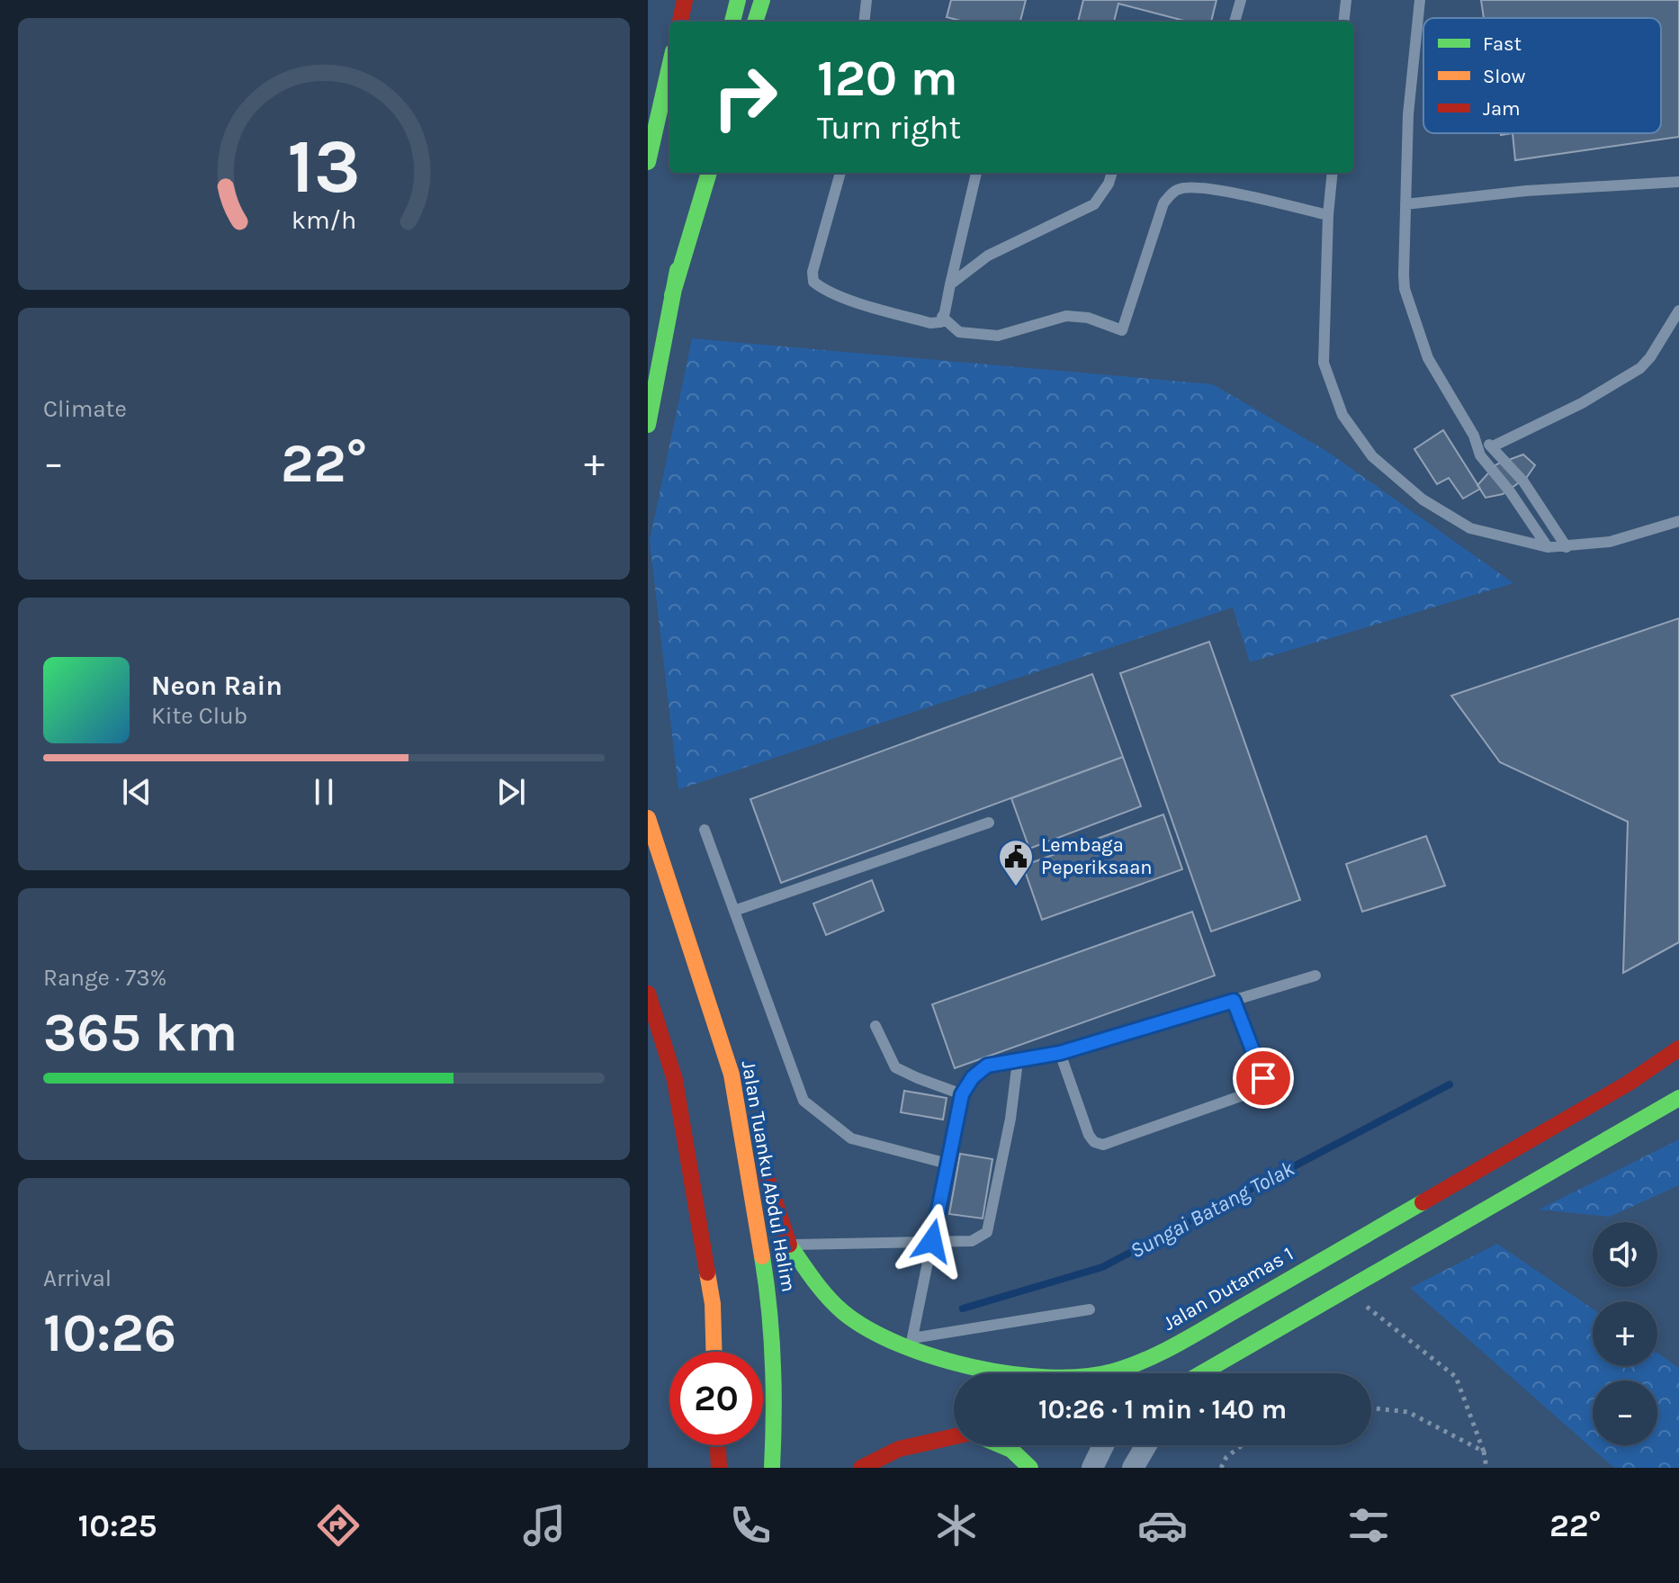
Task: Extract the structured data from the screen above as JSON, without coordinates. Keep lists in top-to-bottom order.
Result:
{
  "streets": {
    "main road": ["Jalan Tuanku Abdul Halim", "Jalan Dutamas 1"]
  },
  "crossings": [
    ["Jalan Tuanku Abdul Halim", "Jalan Dutamas 1"]
  ],
  "water": ["Sungai Batang Tolak"],
  "places": {
    "public building": ["Lembaga Peperiksaan"]
  },
  "legend": ["Fast", "Slow", "Jam"],
  "page": {
    "turn": ["120 m", "Turn right"],
    "tile": [
      "Climate",
      ["Range · 73%", "365 km"],
      ["Arrival", "10:26"]
    ],
    "heat": ["−", "22°", "+"],
    "song": ["Neon Rain", "Kite Club"],
    "map_buttons": ["+", "−"],
    "limit": "20",
    "trip": "10:26 · 1 min · 140 m",
    "tabs": ["10:25", "22°"],
    "gauge": ["13", "km/h"]
  }
}
